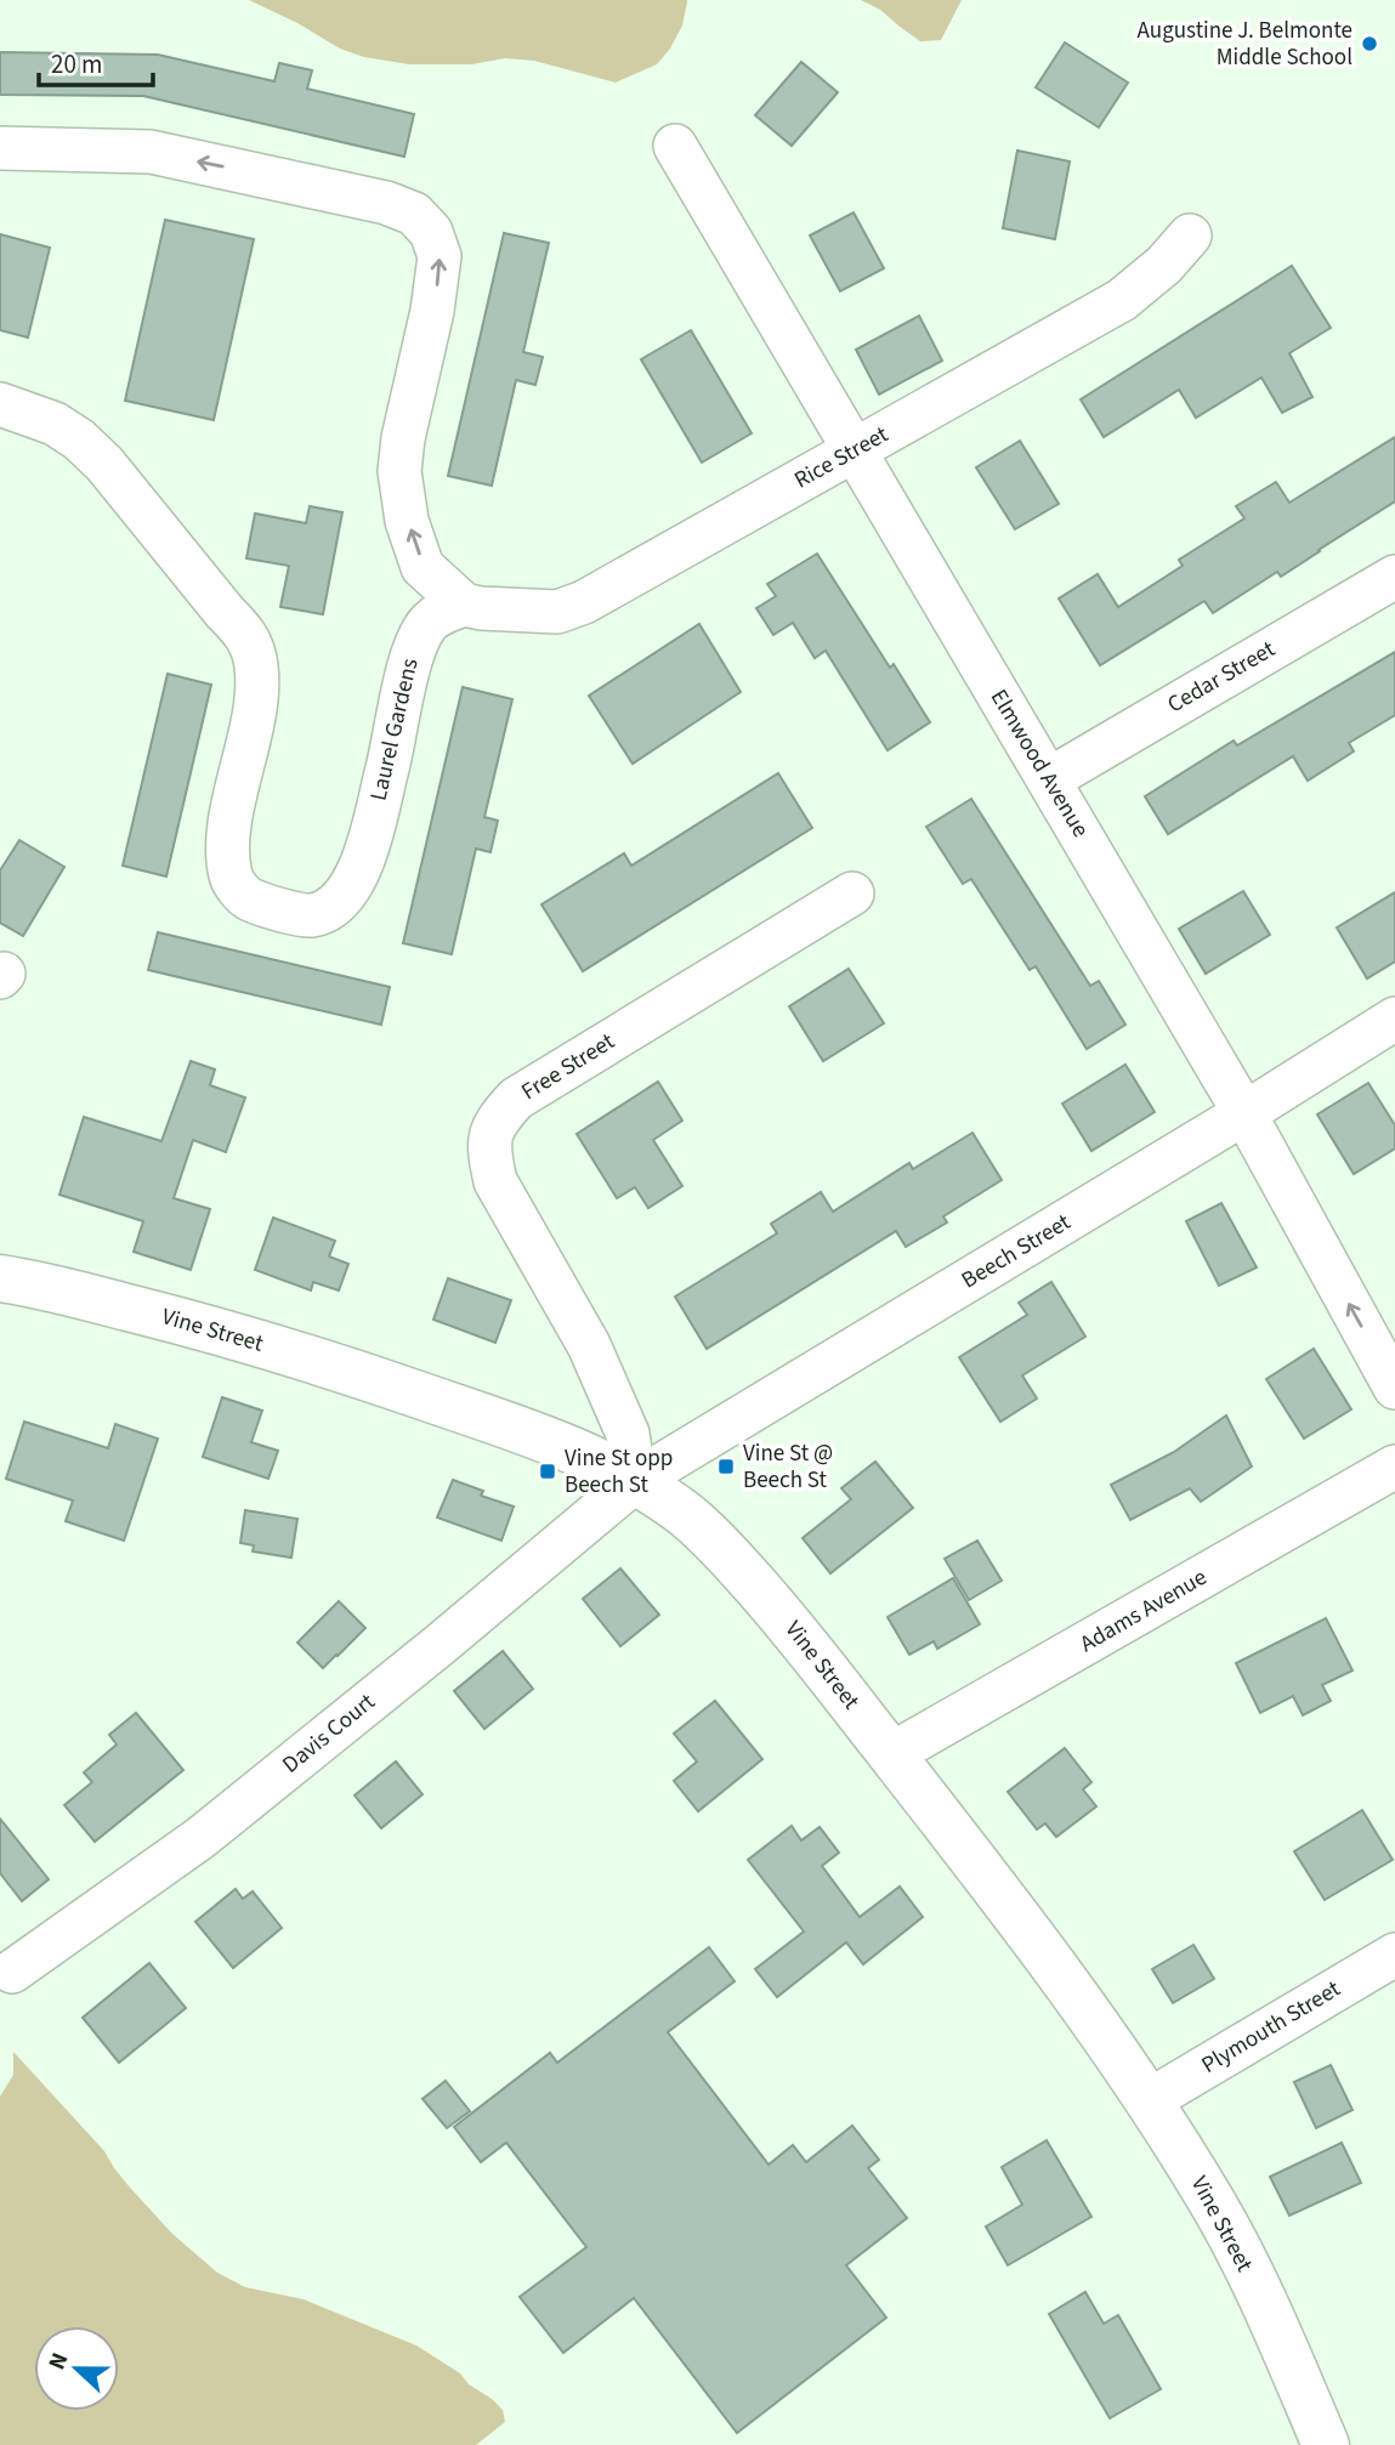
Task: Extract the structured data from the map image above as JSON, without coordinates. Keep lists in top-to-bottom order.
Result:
{
  "streets": {
    "street": [
      "Rice Street",
      "Cedar Street",
      "Laurel Gardens",
      "Elmwood Avenue",
      "Free Street",
      "Beech Street",
      "Vine Street",
      "Adams Avenue",
      "Davis Court",
      "Plymouth Street"
    ]
  },
  "crossings": [
    ["Rice Street", "Laurel Gardens"],
    ["Rice Street", "Elmwood Avenue"],
    ["Cedar Street", "Elmwood Avenue"],
    ["Elmwood Avenue", "Beech Street"],
    ["Free Street", "Beech Street"],
    ["Free Street", "Vine Street"],
    ["Free Street", "Davis Court"],
    ["Beech Street", "Vine Street"],
    ["Beech Street", "Davis Court"],
    ["Vine Street", "Adams Avenue"],
    ["Vine Street", "Davis Court"],
    ["Vine Street", "Plymouth Street"]
  ],
  "places": {
    "other": ["Augustine J. Belmonte Middle School"],
    "transit": ["Vine St @ Beech St", "Vine St opp Beech St"]
  },
  "scale_bar": "20 m",
  "north": "left"
}
